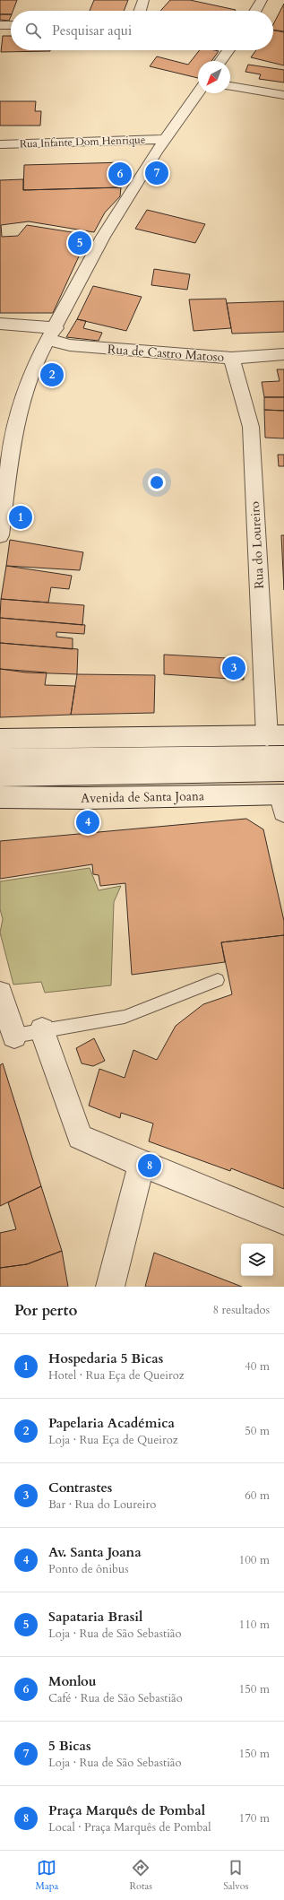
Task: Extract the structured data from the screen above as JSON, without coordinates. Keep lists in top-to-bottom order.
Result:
{
  "streets": {
    "street": [
      "Rua Infante Dom Henrique",
      "Rua de Castro Matoso",
      "Rua do Loureiro",
      "Avenida de Santa Joana"
    ]
  },
  "crossings": [
    ["Rua de Castro Matoso", "Rua do Loureiro"]
  ],
  "north": "bottom left",
  "page": {
    "search": "Pesquisar aqui",
    "pins": [
      "7",
      "6",
      "5",
      "2",
      "1",
      "3",
      "4",
      "8"
    ],
    "heading": ["Por perto", "8 resultados"],
    "list": [
      {
        "mark": "1",
        "name": "Hospedaria 5 Bicas",
        "note": "Hotel · Rua Eça de Queiroz",
        "value": "40 m"
      },
      {
        "mark": "2",
        "name": "Papelaria Académica",
        "note": "Loja · Rua Eça de Queiroz",
        "value": "50 m"
      },
      {
        "mark": "3",
        "name": "Contrastes",
        "note": "Bar · Rua do Loureiro",
        "value": "60 m"
      },
      {
        "mark": "4",
        "name": "Av. Santa Joana",
        "note": "Ponto de ônibus",
        "value": "100 m"
      },
      {
        "mark": "5",
        "name": "Sapataria Brasil",
        "note": "Loja · Rua de São Sebastião",
        "value": "110 m"
      },
      {
        "mark": "6",
        "name": "Monlou",
        "note": "Café · Rua de São Sebastião",
        "value": "150 m"
      },
      {
        "mark": "7",
        "name": "5 Bicas",
        "note": "Loja · Rua de São Sebastião",
        "value": "150 m"
      },
      {
        "mark": "8",
        "name": "Praça Marquês de Pombal",
        "note": "Local · Praça Marquês de Pombal",
        "value": "170 m"
      }
    ],
    "nav": ["Mapa", "Rotas", "Salvos"]
  }
}
